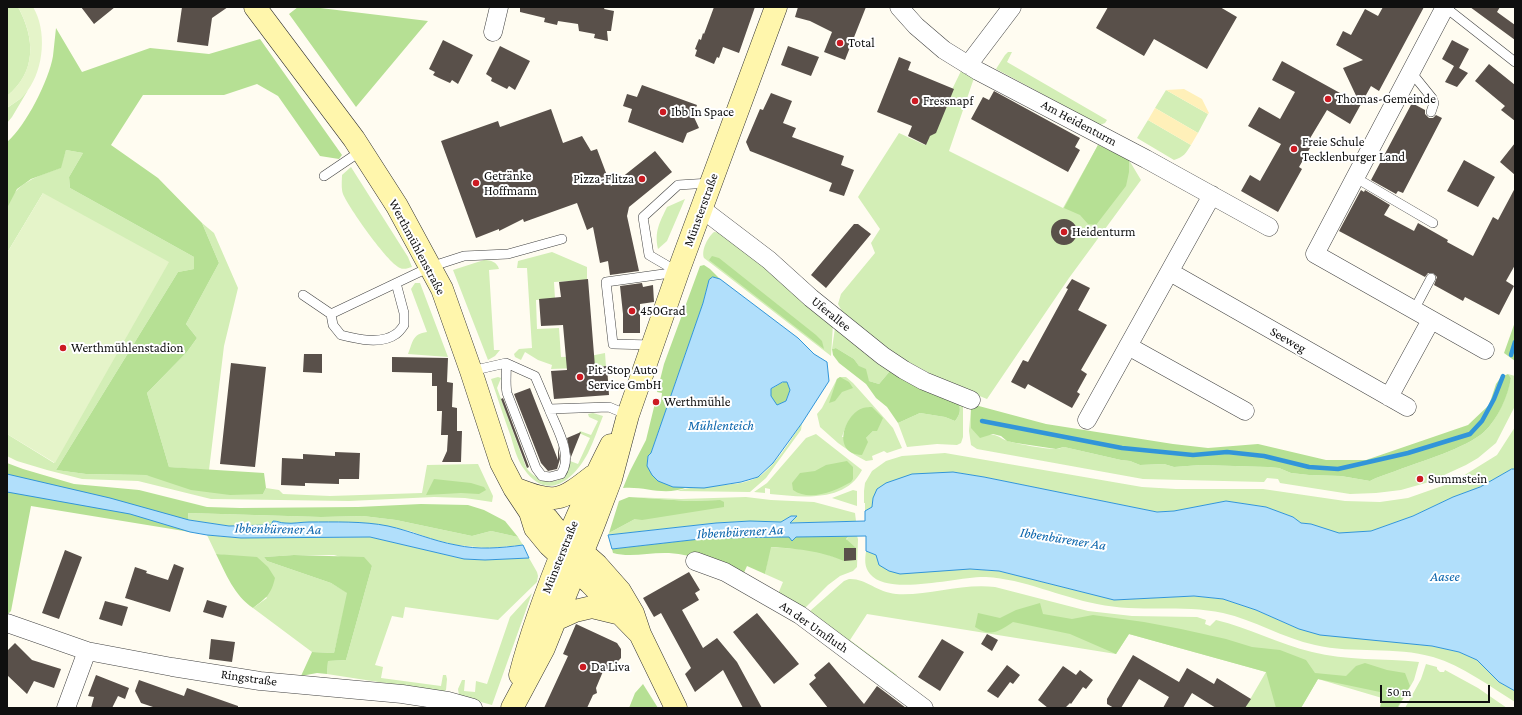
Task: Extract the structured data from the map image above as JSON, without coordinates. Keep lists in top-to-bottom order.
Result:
{
  "streets": {
    "main road": ["Münsterstraße", "Werthmühlenstraße"],
    "street": [
      "Am Heidenturm",
      "Uferallee",
      "Seeweg",
      "An der Umfluth",
      "Ringstraße"
    ]
  },
  "crossings": [
    ["Münsterstraße", "Werthmühlenstraße"],
    ["Münsterstraße", "Uferallee"]
  ],
  "water": ["Mühlenteich", "Ibbenbürener Aa", "Aasee"],
  "places": [
    "Total",
    "Thomas-Gemeinde",
    "Fressnapf",
    "Ibb In Space",
    "Freie Schule Tecklenburger Land",
    "Pizza-Flitza",
    "Getränke Hoffmann",
    "Heidenturm",
    "450Grad",
    "Werthmühlenstadion",
    "Pit-Stop Auto Service GmbH",
    "Werthmühle",
    "Summstein",
    "Da Liva"
  ],
  "scale_bar": "50 m"
}
